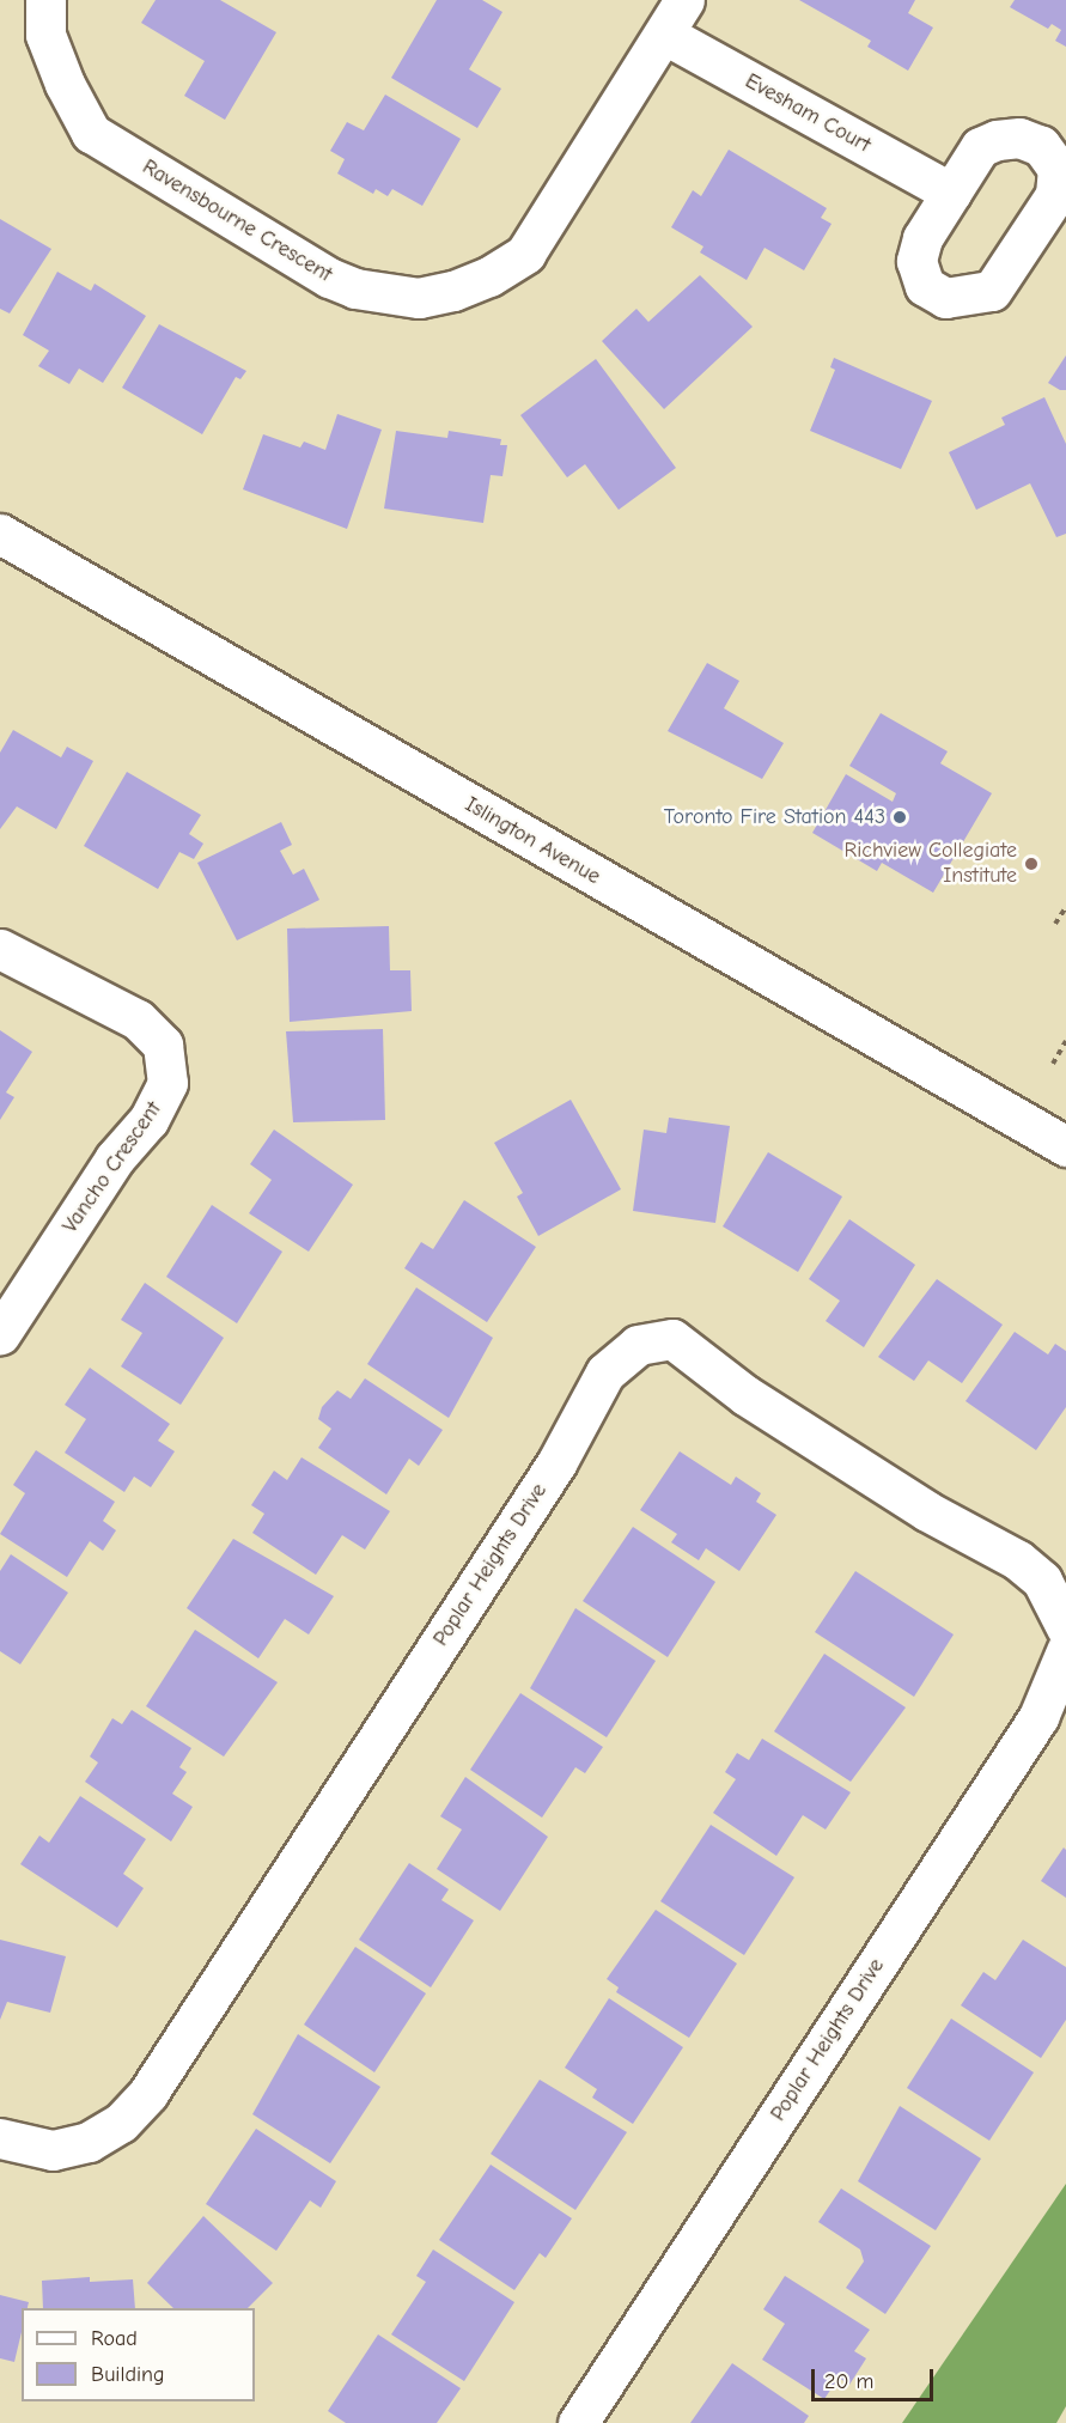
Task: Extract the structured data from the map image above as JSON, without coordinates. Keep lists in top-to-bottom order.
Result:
{
  "streets": {
    "street": [
      "Evesham Court",
      "Ravensbourne Crescent",
      "Islington Avenue",
      "Vancho Crescent",
      "Poplar Heights Drive"
    ]
  },
  "crossings": [
    ["Evesham Court", "Ravensbourne Crescent"]
  ],
  "places": ["Toronto Fire Station 443", "Richview Collegiate Institute"],
  "legend": ["Road", "Building"],
  "scale_bar": "20 m"
}
